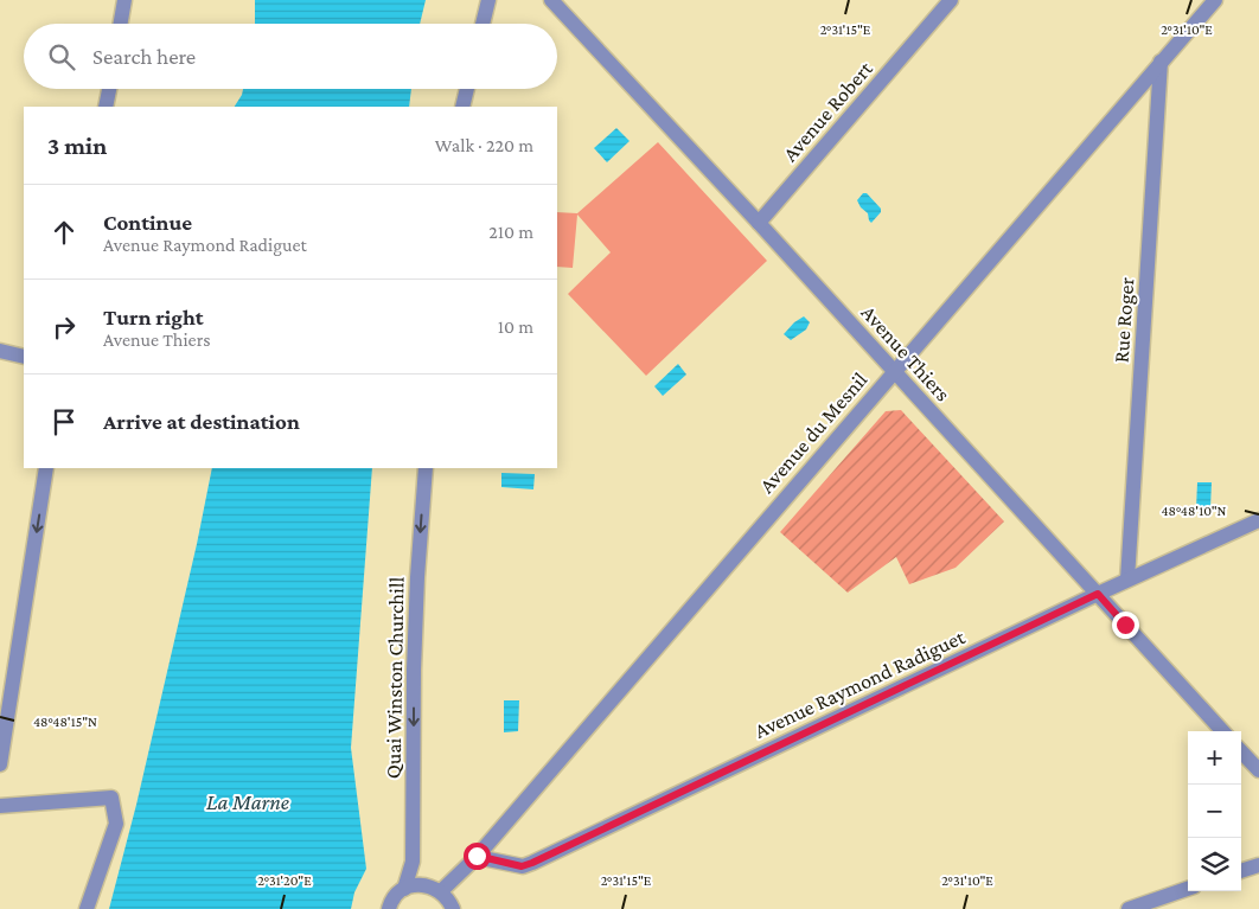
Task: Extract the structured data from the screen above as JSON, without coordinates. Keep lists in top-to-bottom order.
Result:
{
  "streets": {
    "street": [
      "Avenue Robert",
      "Rue Roger",
      "Avenue Thiers",
      "Avenue du Mesnil",
      "Quai Winston Churchill",
      "Avenue Raymond Radiguet"
    ]
  },
  "crossings": [
    ["Avenue Robert", "Avenue Thiers"],
    ["Rue Roger", "Avenue du Mesnil"],
    ["Rue Roger", "Avenue Raymond Radiguet"],
    ["Avenue Thiers", "Avenue du Mesnil"],
    ["Avenue Thiers", "Avenue Raymond Radiguet"],
    ["Avenue du Mesnil", "Avenue Raymond Radiguet"]
  ],
  "one_way": ["Quai Winston Churchill"],
  "water": ["La Marne"],
  "page": {
    "search": "Search here",
    "heading": ["3 min", "Walk · 220 m"],
    "list": [
      ["Continue", "Avenue Raymond Radiguet", "210 m"],
      ["Turn right", "Avenue Thiers", "10 m"],
      "Arrive at destination"
    ],
    "map_buttons": ["+", "−"]
  },
  "coordinates": [
    "2°31'15\"E",
    "2°31'10\"E",
    "48°48'10\"N",
    "48°48'15\"N",
    "2°31'20\"E"
  ]
}
